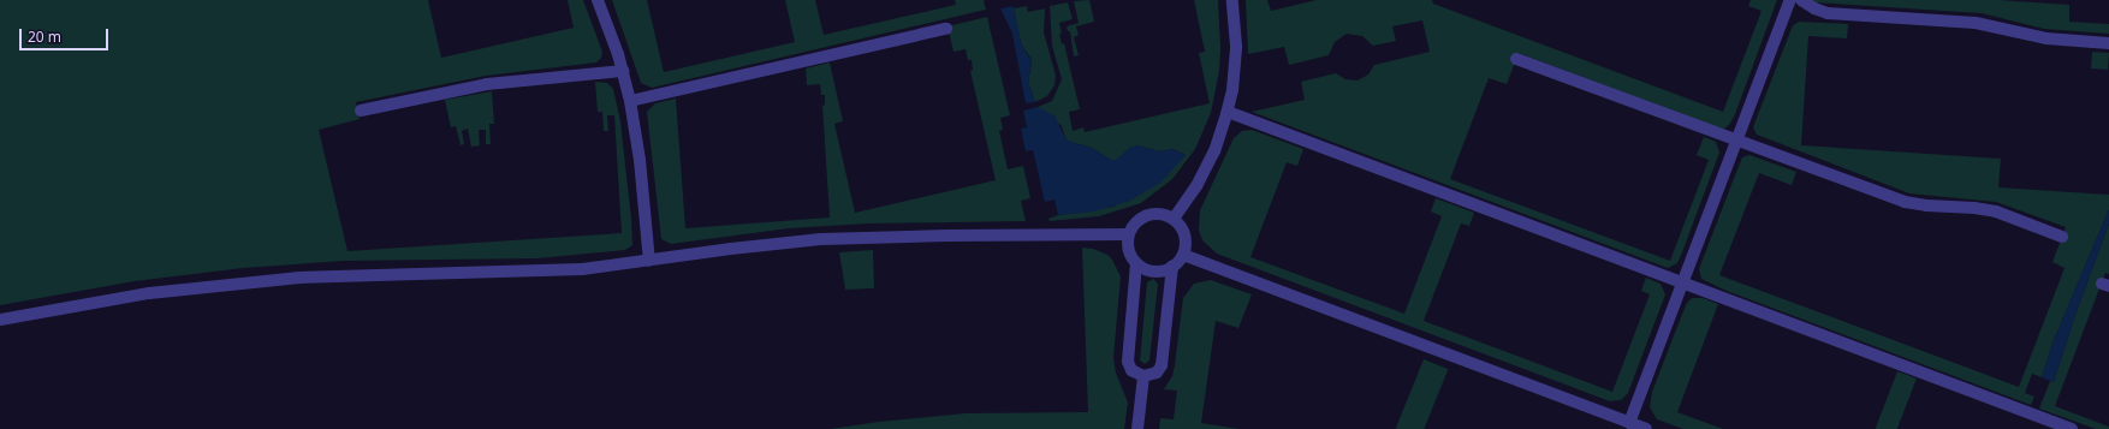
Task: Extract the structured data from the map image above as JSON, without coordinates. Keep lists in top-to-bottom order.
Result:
{
  "scale_bar": "20 m"
}
